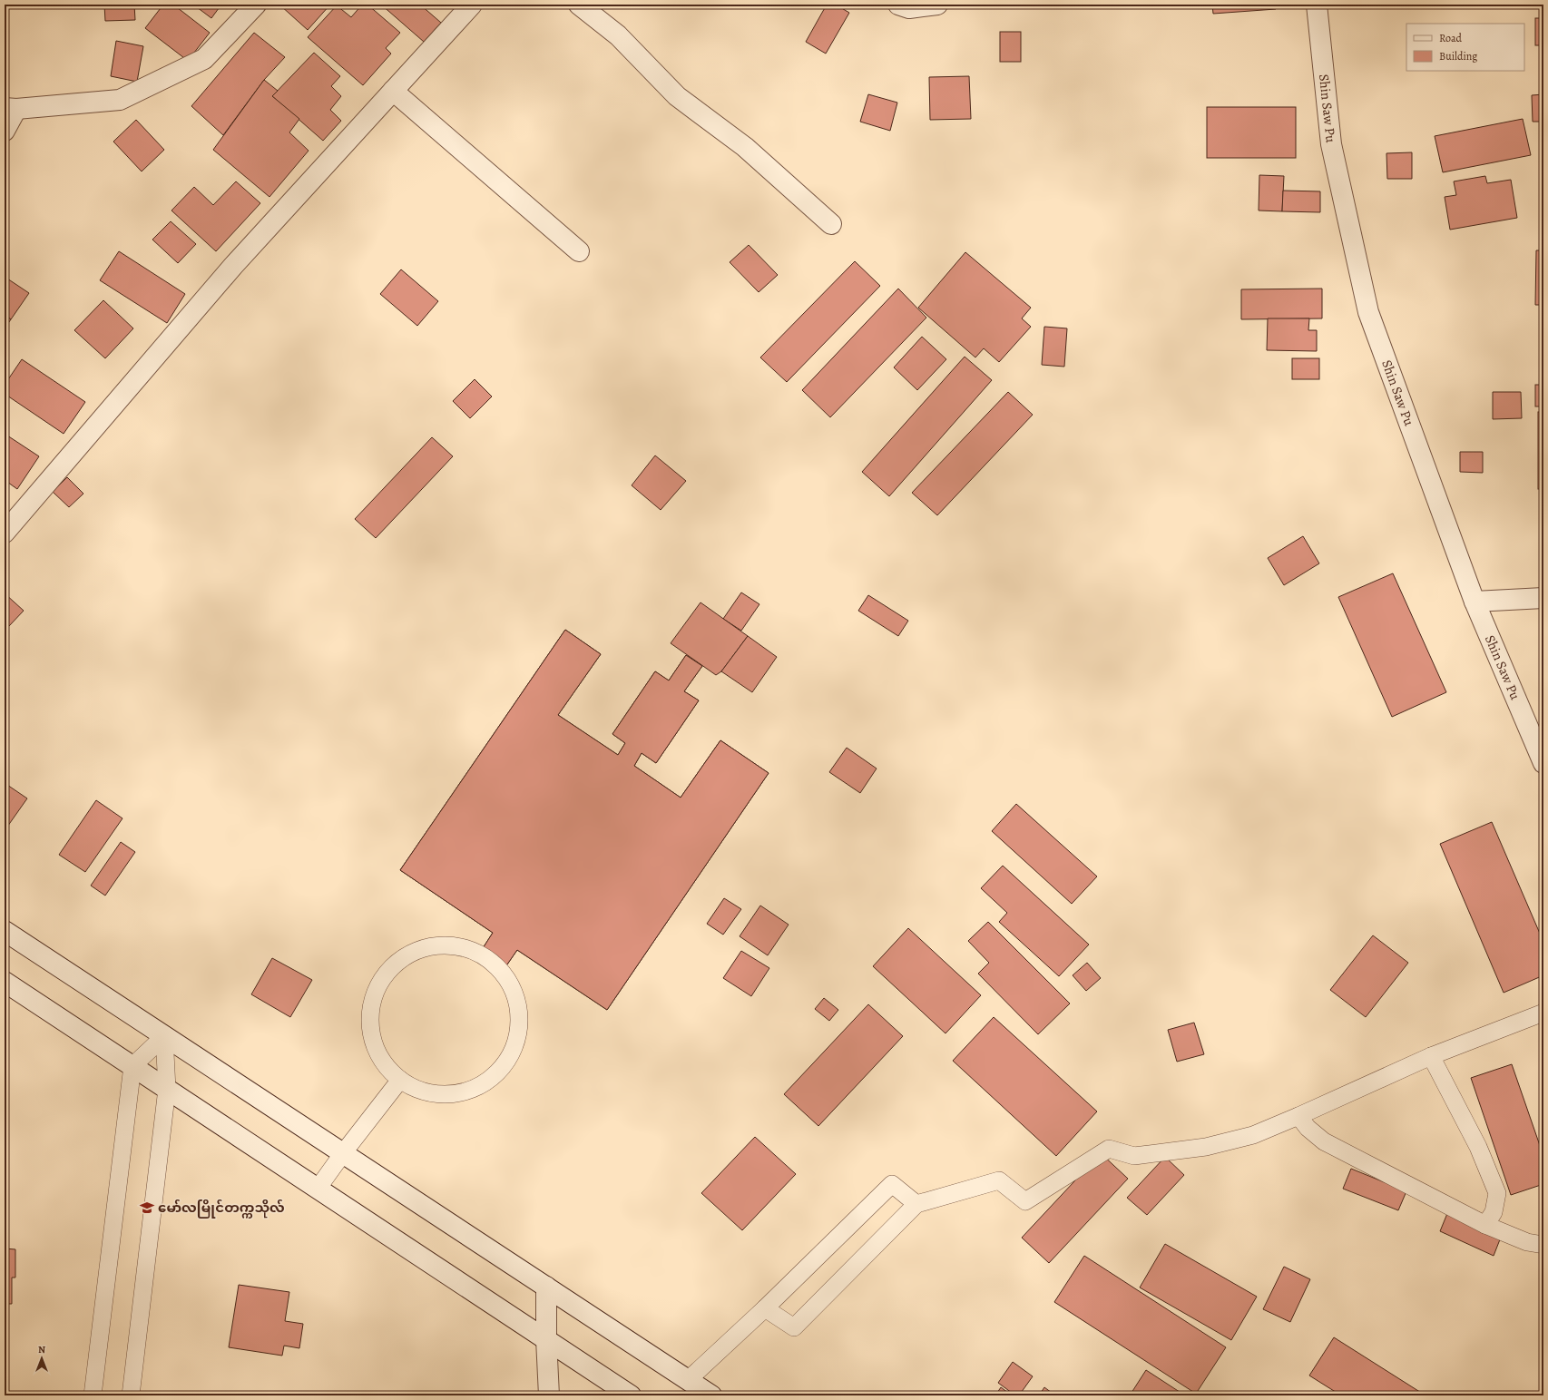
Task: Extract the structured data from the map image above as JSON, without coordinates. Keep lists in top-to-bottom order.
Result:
{
  "streets": {
    "street": ["Shin Saw Pu"]
  },
  "places": {
    "school or university": ["မော်လမြိုင်တက္ကသိုလ်"]
  },
  "legend": ["Road", "Building"],
  "north": "top"
}
